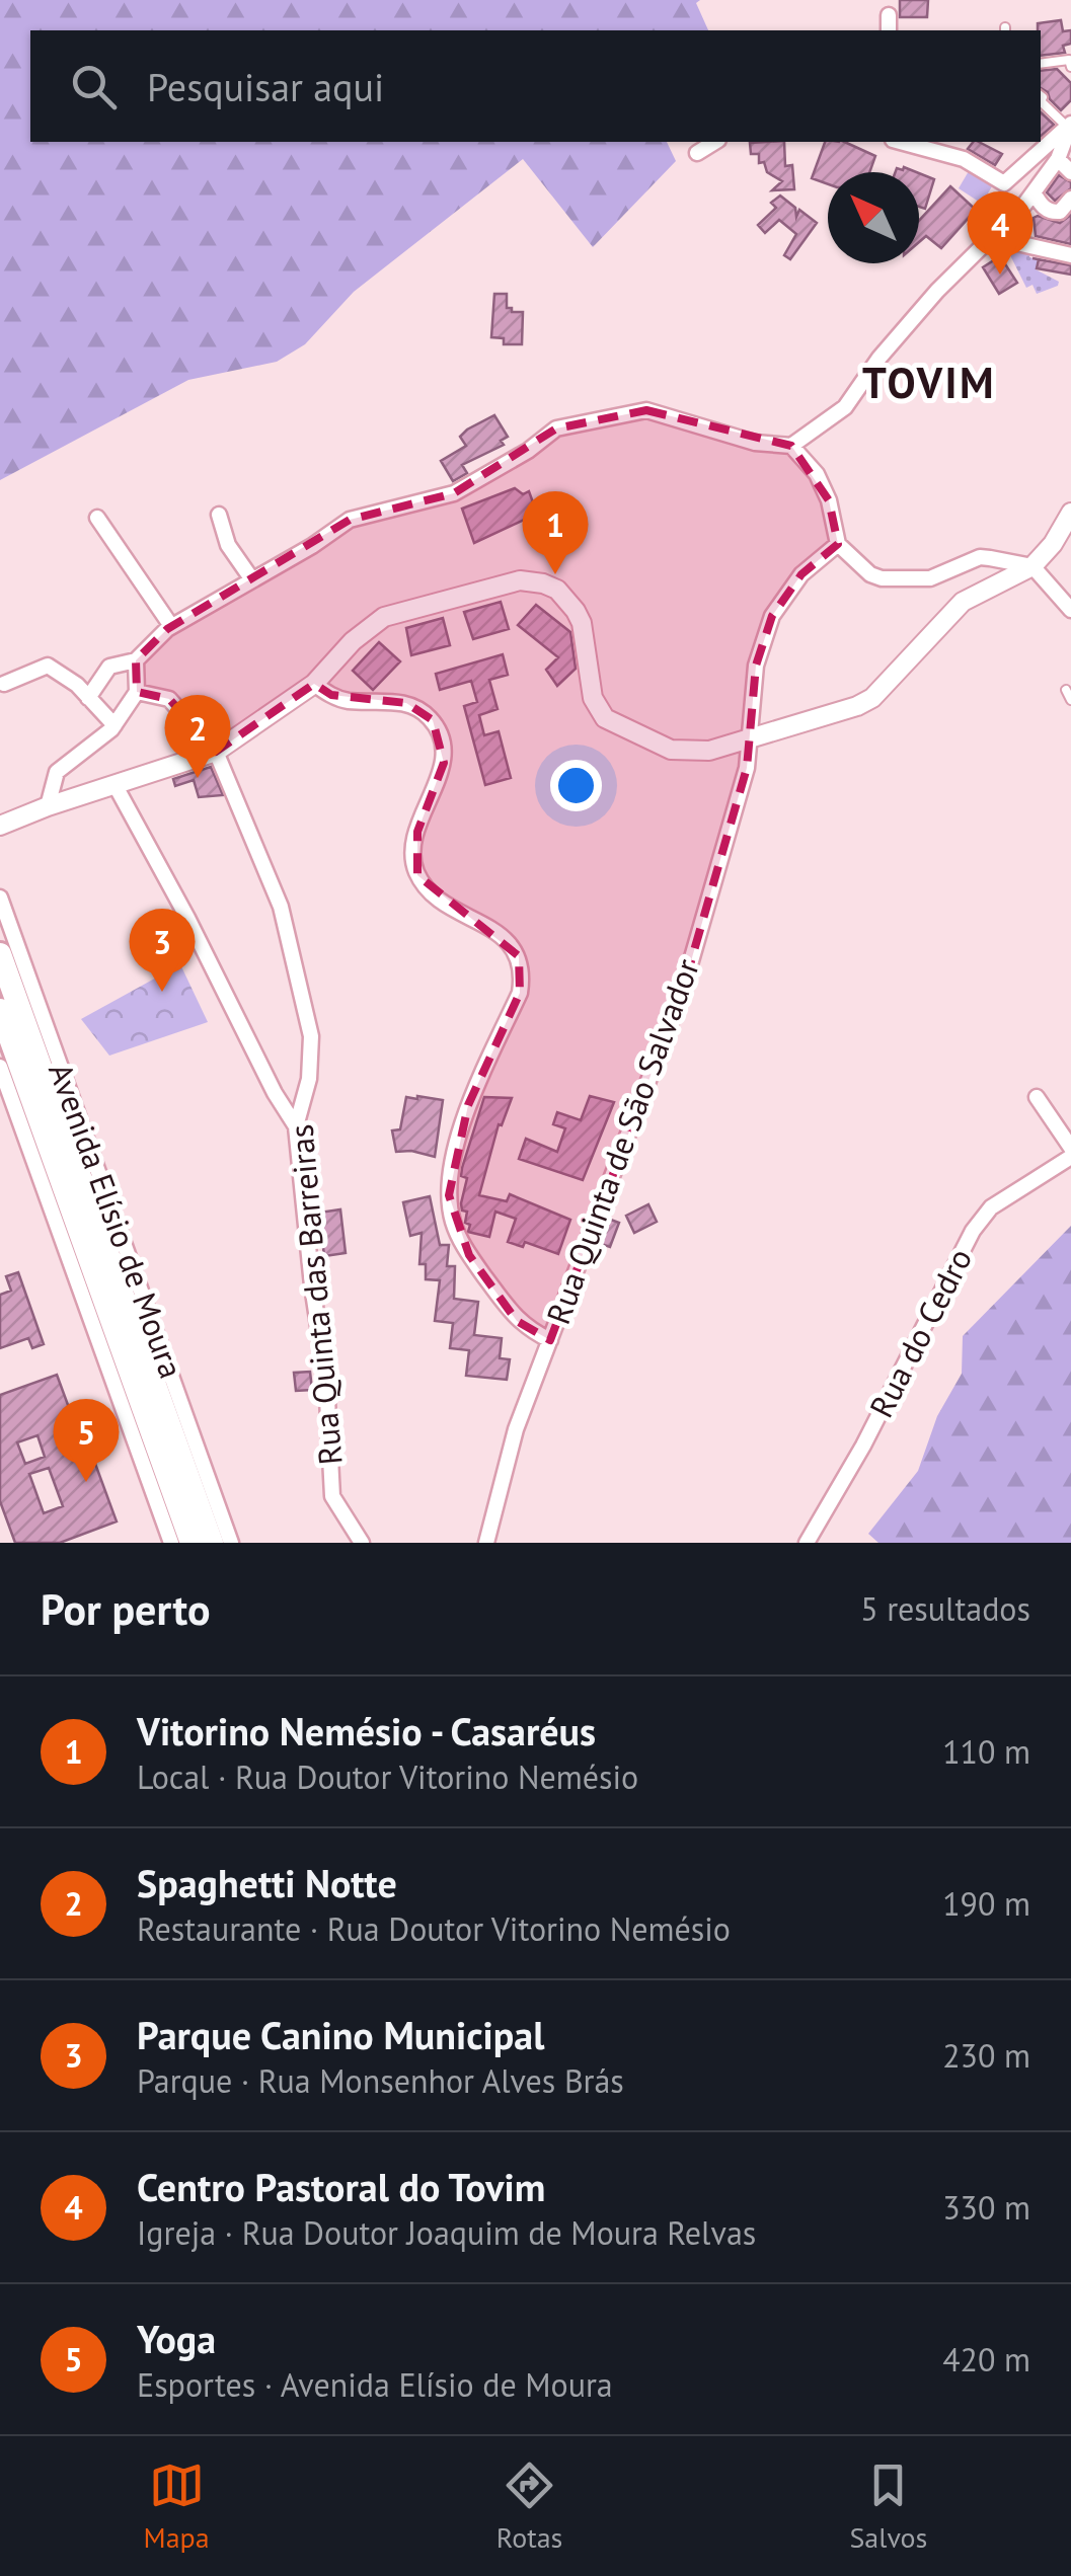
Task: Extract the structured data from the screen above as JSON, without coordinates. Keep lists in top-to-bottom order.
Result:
{
  "streets": {
    "street": [
      "Rua Quinta de São Salvador",
      "Avenida Elísio de Moura",
      "Rua Quinta das Barreiras",
      "Rua do Cedro"
    ]
  },
  "districts": ["TOVIM"],
  "north": "top left",
  "page": {
    "search": "Pesquisar aqui",
    "pins": [
      "4",
      "1",
      "2",
      "3",
      "5"
    ],
    "heading": ["Por perto", "5 resultados"],
    "list": [
      {
        "mark": "1",
        "name": "Vitorino Nemésio - Casaréus",
        "note": "Local · Rua Doutor Vitorino Nemésio",
        "value": "110 m"
      },
      {
        "mark": "2",
        "name": "Spaghetti Notte",
        "note": "Restaurante · Rua Doutor Vitorino Nemésio",
        "value": "190 m"
      },
      {
        "mark": "3",
        "name": "Parque Canino Municipal",
        "note": "Parque · Rua Monsenhor Alves Brás",
        "value": "230 m"
      },
      {
        "mark": "4",
        "name": "Centro Pastoral do Tovim",
        "note": "Igreja · Rua Doutor Joaquim de Moura Relvas",
        "value": "330 m"
      },
      {
        "mark": "5",
        "name": "Yoga",
        "note": "Esportes · Avenida Elísio de Moura",
        "value": "420 m"
      }
    ],
    "nav": ["Mapa", "Rotas", "Salvos"]
  }
}
